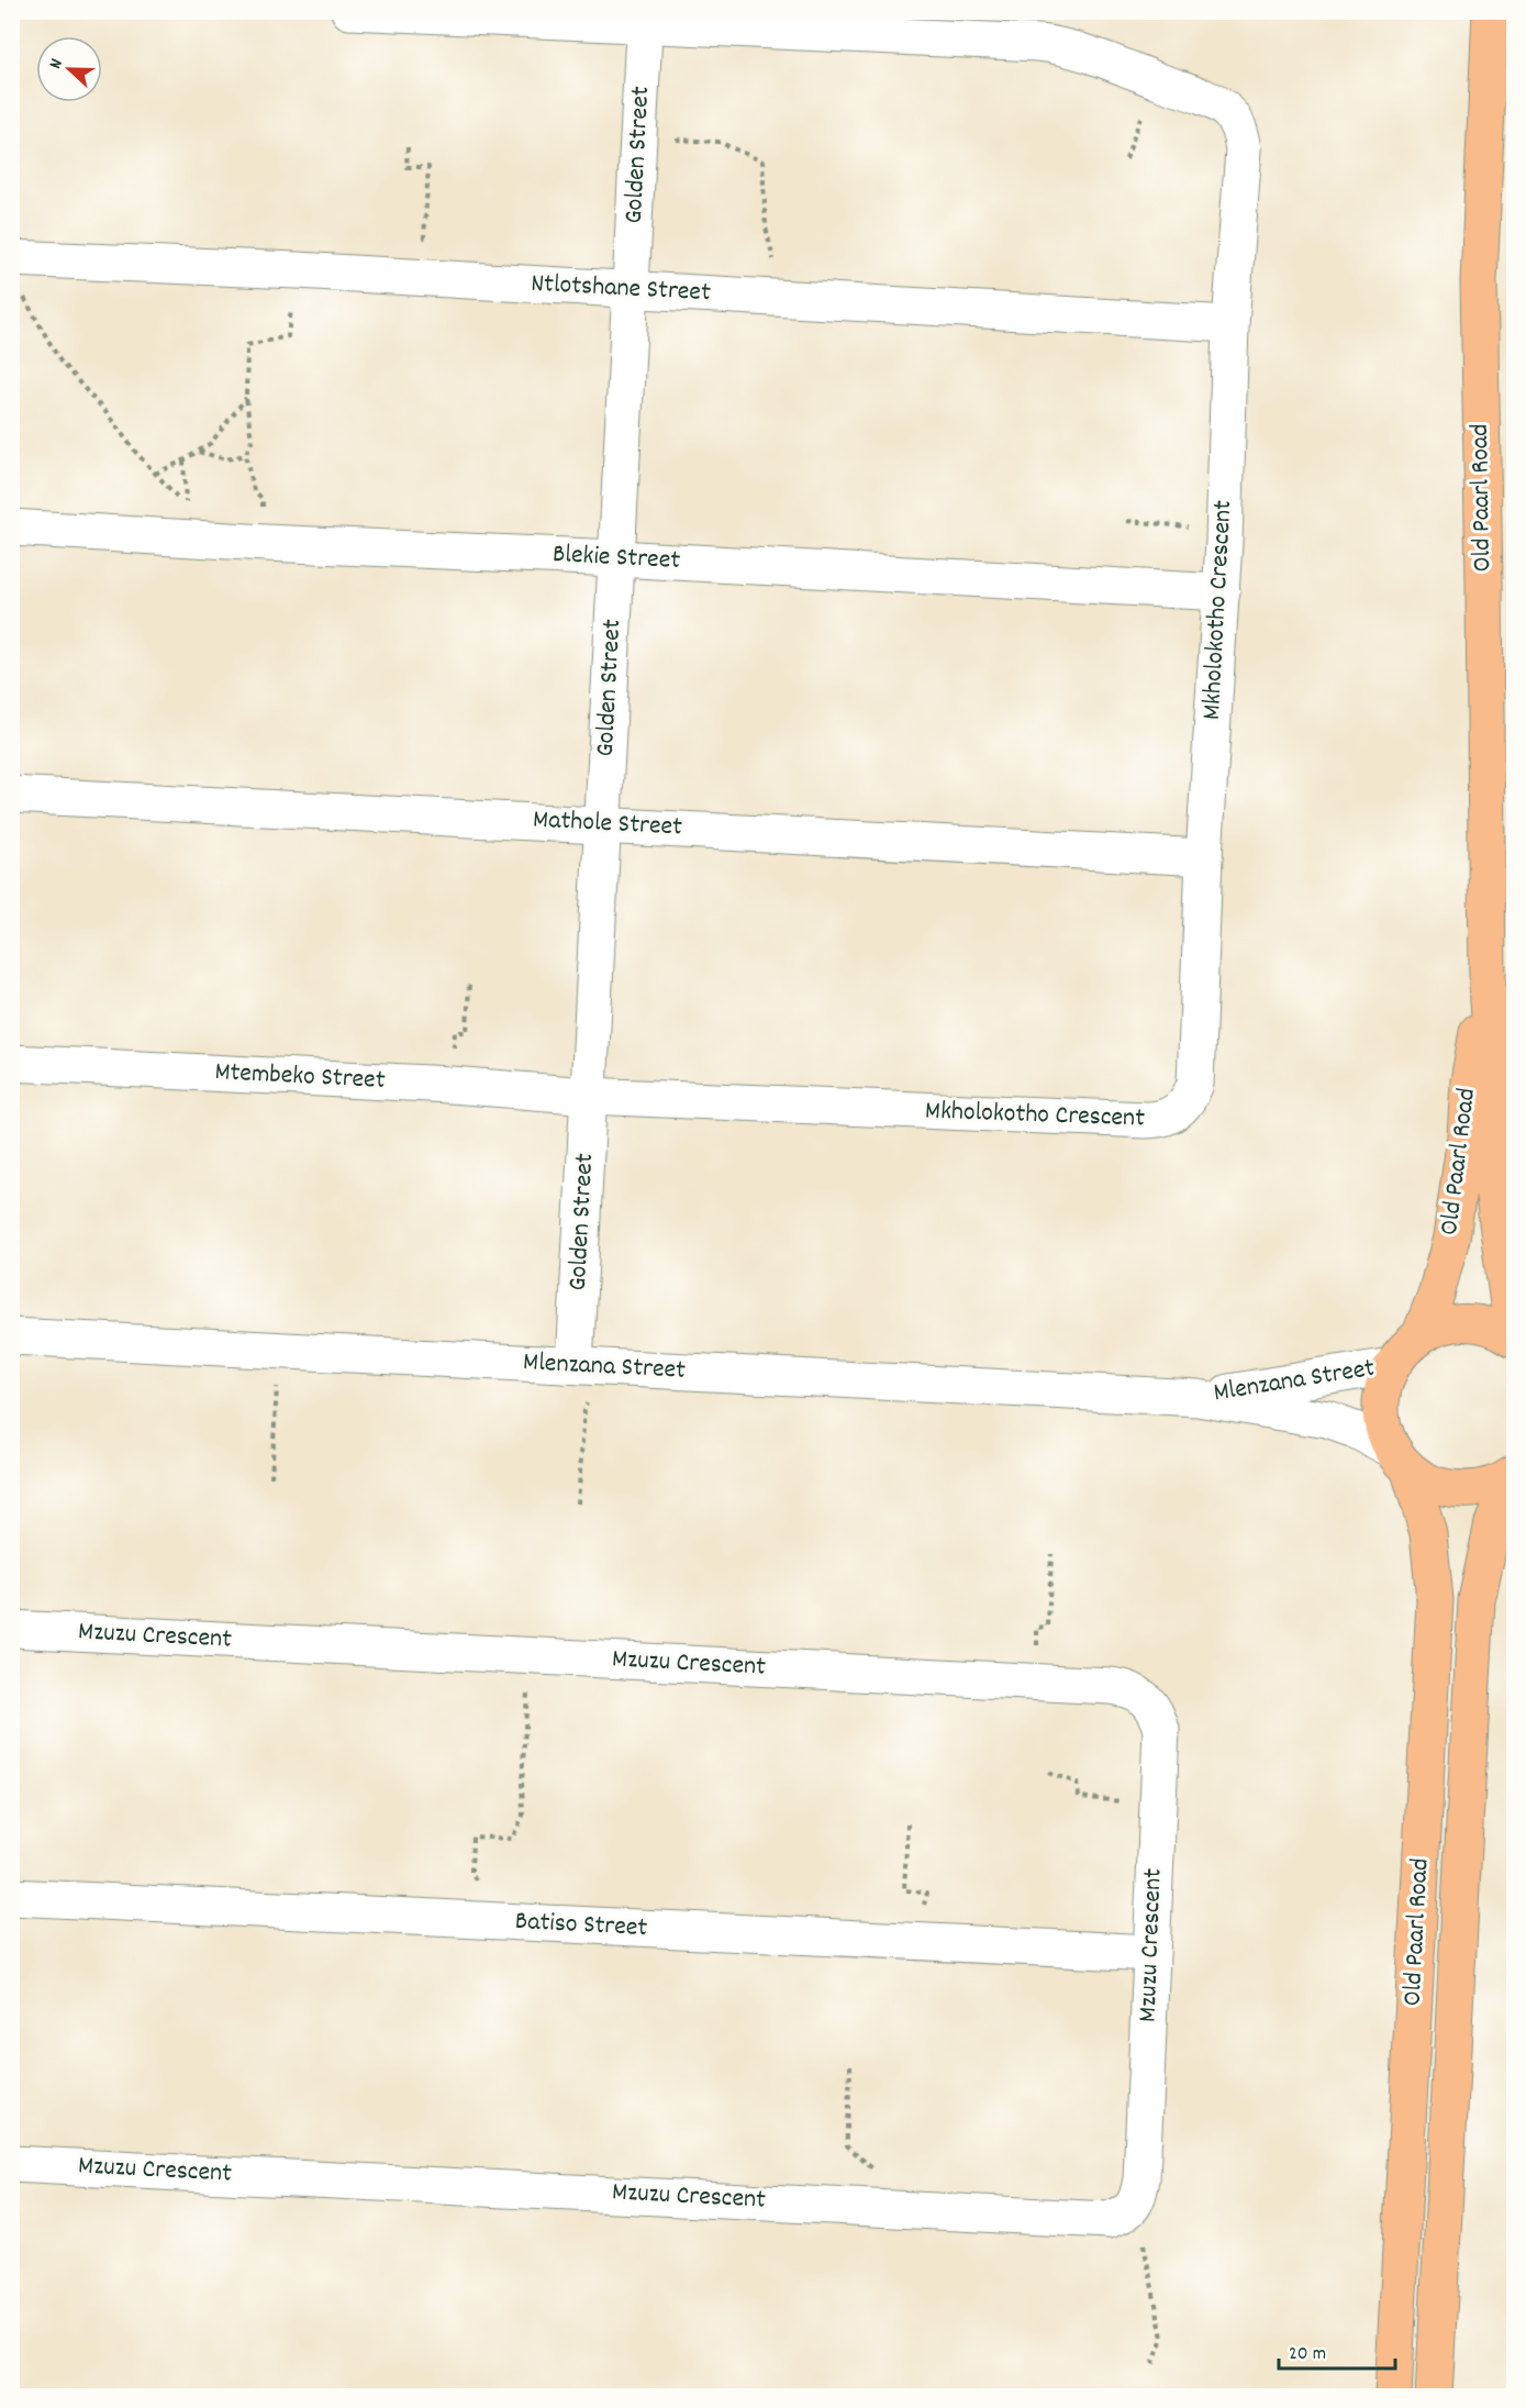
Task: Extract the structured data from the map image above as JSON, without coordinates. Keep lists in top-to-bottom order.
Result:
{
  "streets": {
    "main road": ["Old Paarl Road"],
    "street": [
      "Golden Street",
      "Ntlotshane Street",
      "Blekie Street",
      "Mkholokotho Crescent",
      "Mathole Street",
      "Mtembeko Street",
      "Mlenzana Street",
      "Mzuzu Crescent",
      "Batiso Street"
    ]
  },
  "crossings": [
    ["Golden Street", "Ntlotshane Street"],
    ["Golden Street", "Blekie Street"],
    ["Golden Street", "Mkholokotho Crescent"],
    ["Golden Street", "Mathole Street"],
    ["Golden Street", "Mtembeko Street"],
    ["Golden Street", "Mlenzana Street"],
    ["Ntlotshane Street", "Mkholokotho Crescent"],
    ["Old Paarl Road", "Mlenzana Street"],
    ["Blekie Street", "Mkholokotho Crescent"],
    ["Mkholokotho Crescent", "Mathole Street"],
    ["Mkholokotho Crescent", "Mtembeko Street"],
    ["Mzuzu Crescent", "Batiso Street"]
  ],
  "scale_bar": "20 m",
  "north": "left"
}
